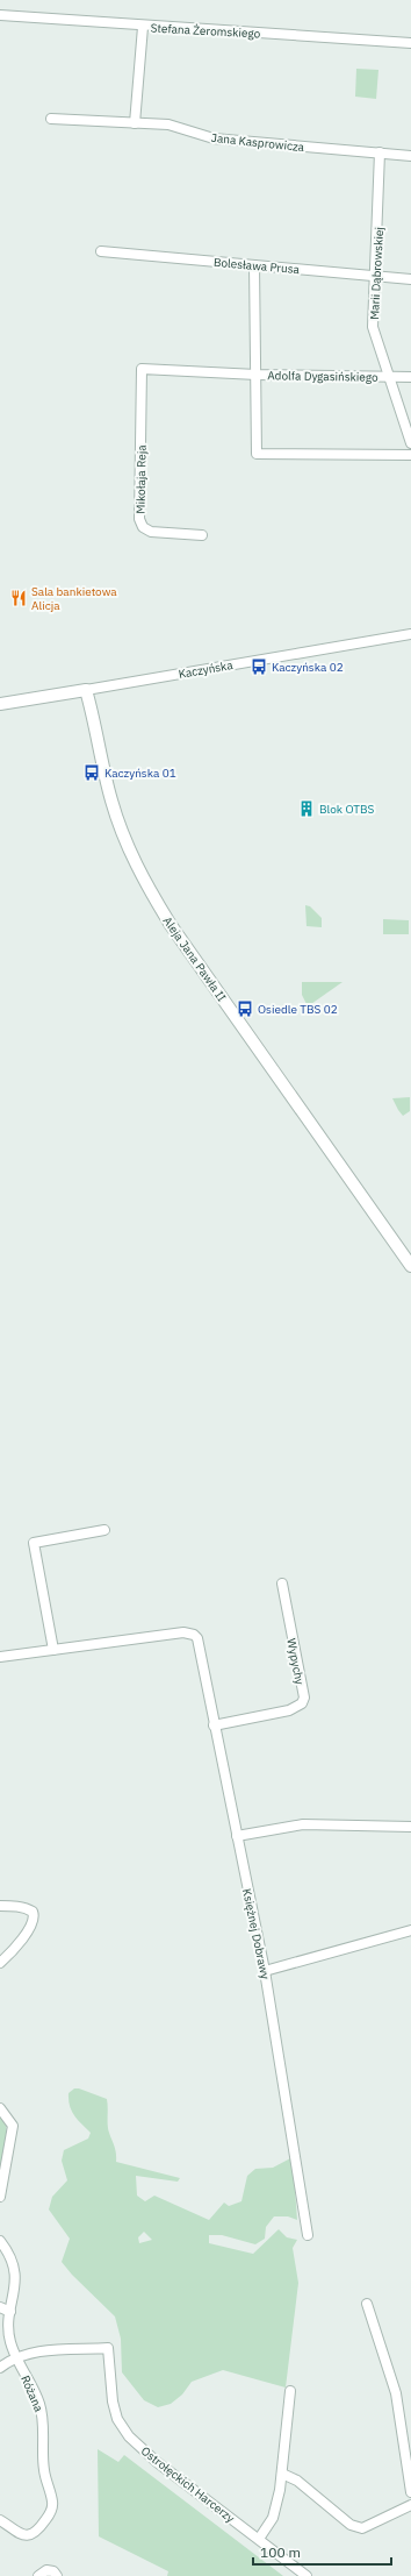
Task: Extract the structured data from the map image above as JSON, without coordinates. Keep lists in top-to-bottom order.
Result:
{
  "streets": {
    "street": [
      "Stefana Żeromskiego",
      "Jana Kasprowicza",
      "Bolesława Prusa",
      "Marii Dąbrowskiej",
      "Adolfa Dygasińskiego",
      "Mikołaja Reja",
      "Kaczyńska",
      "Aleja Jana Pawła II",
      "Wypychy",
      "Księżnej Dobrawy",
      "Różana",
      "Ostrołęckich Harcerzy"
    ]
  },
  "crossings": [
    ["Jana Kasprowicza", "Marii Dąbrowskiej"],
    ["Bolesława Prusa", "Marii Dąbrowskiej"],
    ["Marii Dąbrowskiej", "Adolfa Dygasińskiego"],
    ["Adolfa Dygasińskiego", "Mikołaja Reja"],
    ["Kaczyńska", "Aleja Jana Pawła II"],
    ["Wypychy", "Księżnej Dobrawy"],
    ["Różana", "Ostrołęckich Harcerzy"]
  ],
  "places": {
    "restaurant": ["Sala bankietowa Alicja"],
    "bus stop": ["Kaczyńska 02", "Kaczyńska 01", "Osiedle TBS 02"],
    "building": ["Blok OTBS"]
  },
  "scale_bar": "100 m"
}
